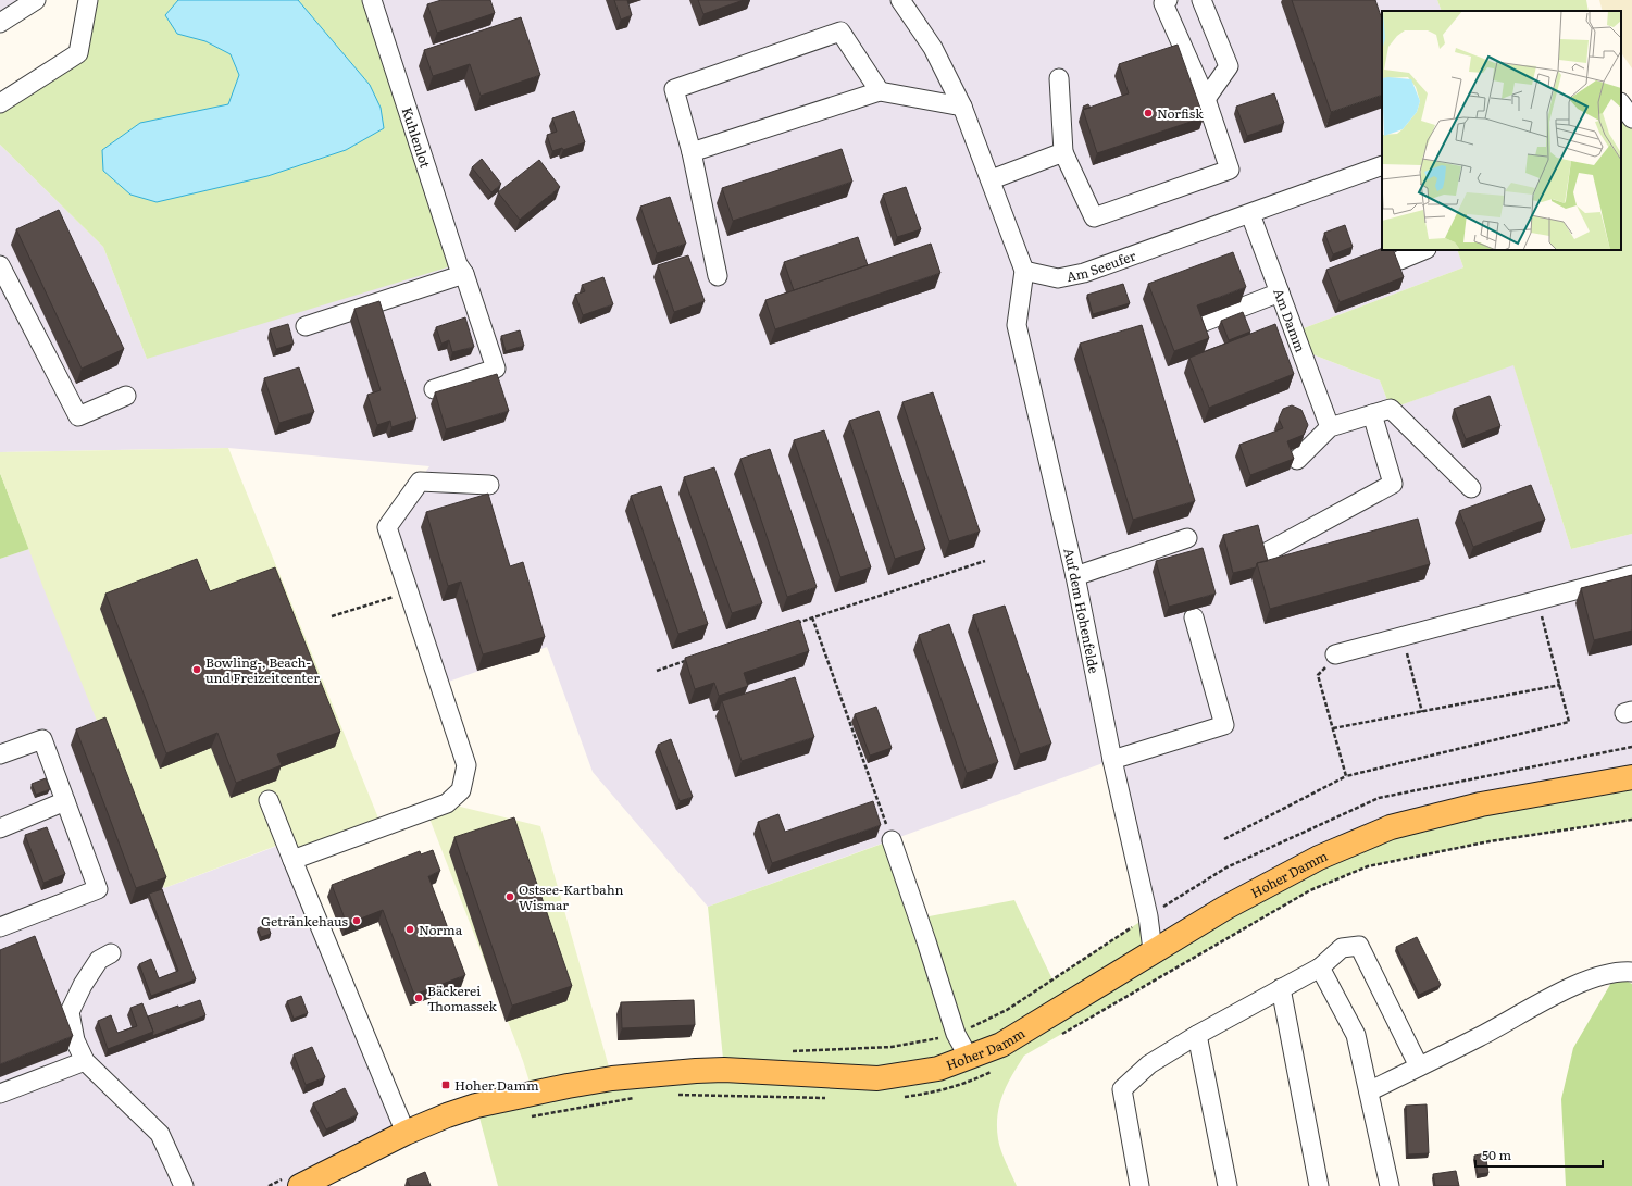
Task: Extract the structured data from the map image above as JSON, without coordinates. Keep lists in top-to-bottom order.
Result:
{
  "streets": {
    "main road": ["Hoher Damm"],
    "street": [
      "Kuhlenlot",
      "Am Seeufer",
      "Am Damm",
      "Auf dem Hohenfelde"
    ]
  },
  "crossings": [
    ["Am Seeufer", "Am Damm"],
    ["Am Seeufer", "Auf dem Hohenfelde"],
    ["Auf dem Hohenfelde", "Hoher Damm"]
  ],
  "places": {
    "other": [
      "Norfisk",
      "Bowling-, Beach- und Freizeitcenter",
      "Ostsee-Kartbahn Wismar",
      "Getränkehaus",
      "Norma",
      "Bäckerei Thomassek"
    ],
    "transit": ["Hoher Damm"]
  },
  "scale_bar": "50 m"
}
